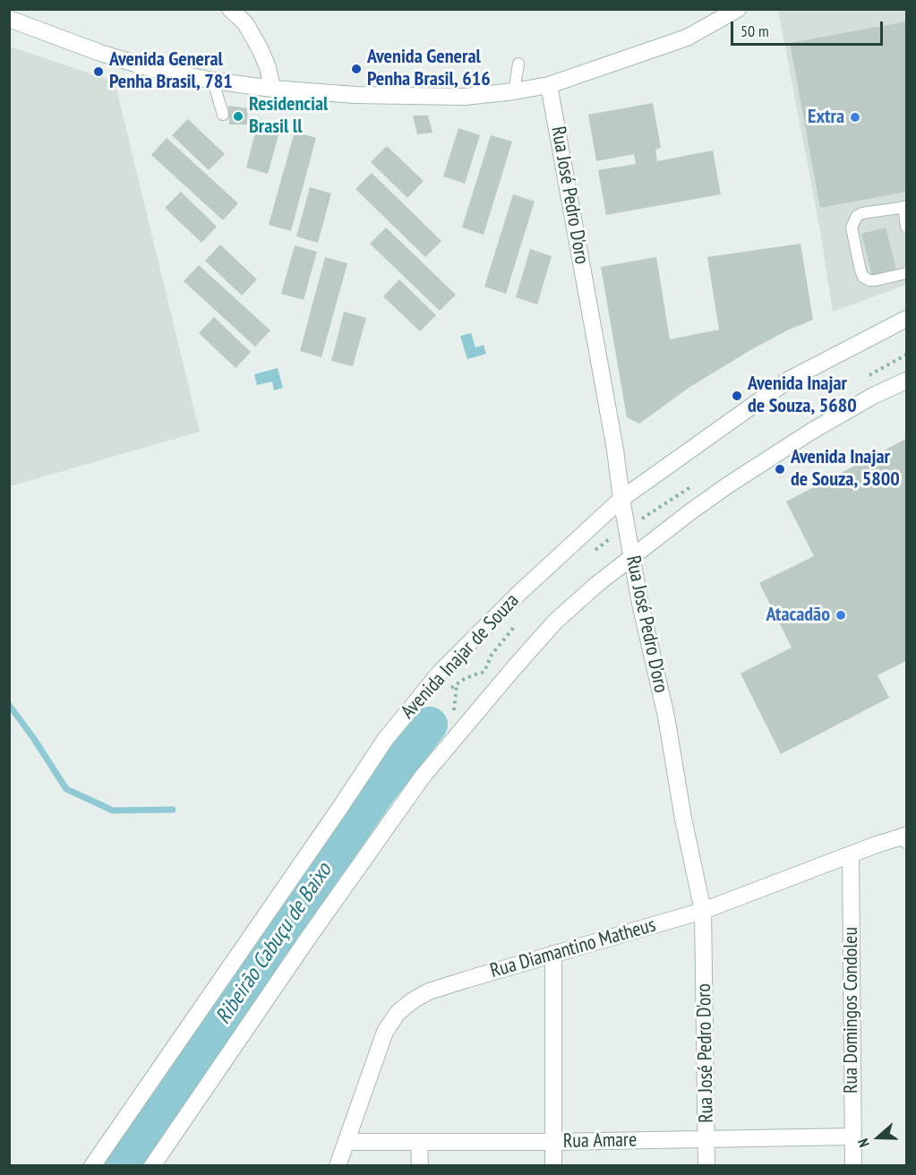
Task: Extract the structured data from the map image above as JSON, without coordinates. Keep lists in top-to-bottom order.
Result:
{
  "streets": {
    "street": [
      "Rua José Pedro D'oro",
      "Avenida Inajar de Souza",
      "Rua Diamantino Matheus",
      "Rua Domingos Condoleu",
      "Rua Amare"
    ]
  },
  "crossings": [
    ["Rua José Pedro D'oro", "Avenida Inajar de Souza"],
    ["Rua José Pedro D'oro", "Rua Diamantino Matheus"],
    ["Rua José Pedro D'oro", "Rua Amare"],
    ["Rua Diamantino Matheus", "Rua Domingos Condoleu"],
    ["Rua Diamantino Matheus", "Rua Amare"],
    ["Rua Domingos Condoleu", "Rua Amare"]
  ],
  "water": ["Ribeirão Cabuçu de Baixo"],
  "places": [
    "Avenida General Penha Brasil, 616",
    "Avenida General Penha Brasil, 781",
    "Residencial Brasil ll",
    "Extra",
    "Avenida Inajar de Souza, 5680",
    "Avenida Inajar de Souza, 5800",
    "Atacadão"
  ],
  "scale_bar": "50 m",
  "north": "left"
}
